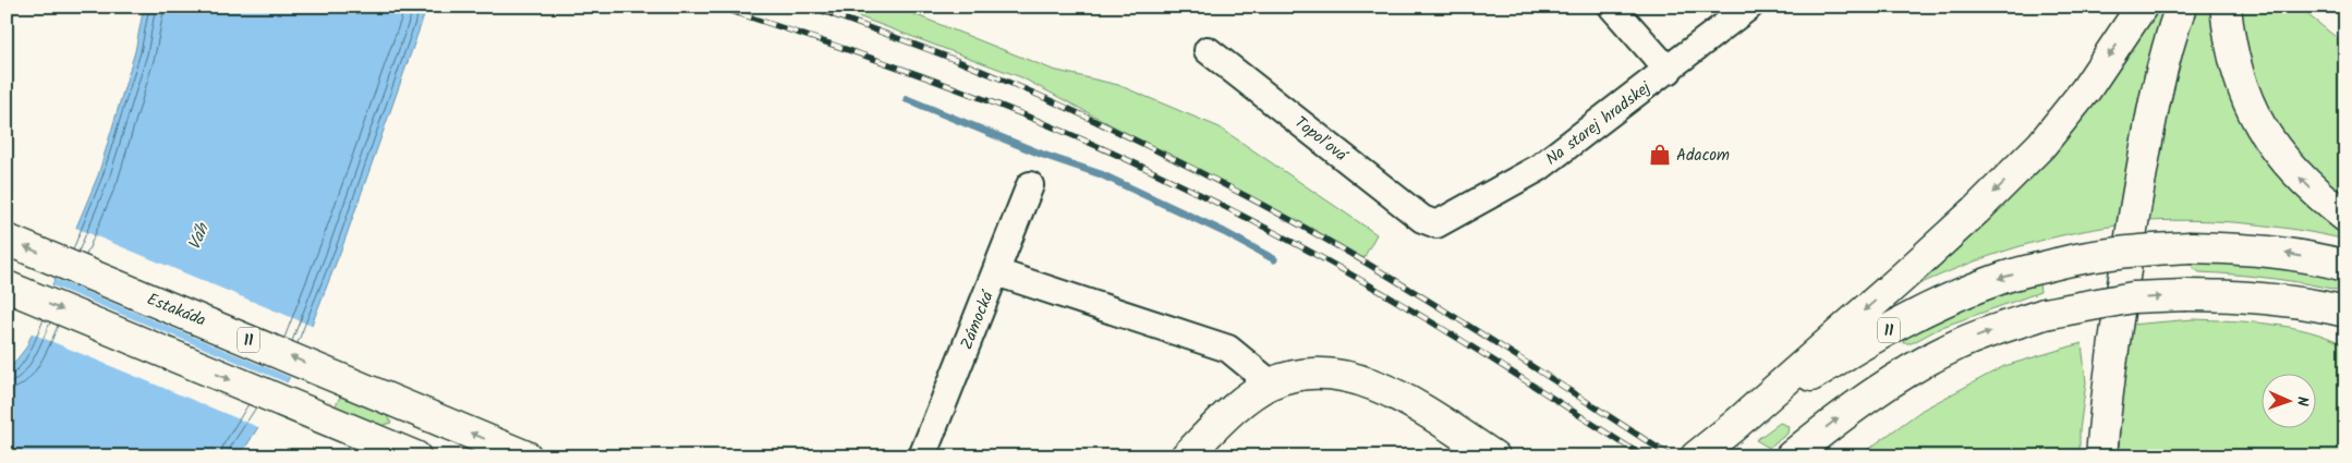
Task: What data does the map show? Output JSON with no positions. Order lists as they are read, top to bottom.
{
  "streets": {
    "main road": ["Estakáda", "11"],
    "street": ["Na starej hradskej", "Topoľová", "Zámocká"]
  },
  "crossings": [
    ["Na starej hradskej", "Topoľová"]
  ],
  "water": ["Váh"],
  "places": {
    "shop": ["Adacom"]
  },
  "north": "right"
}
